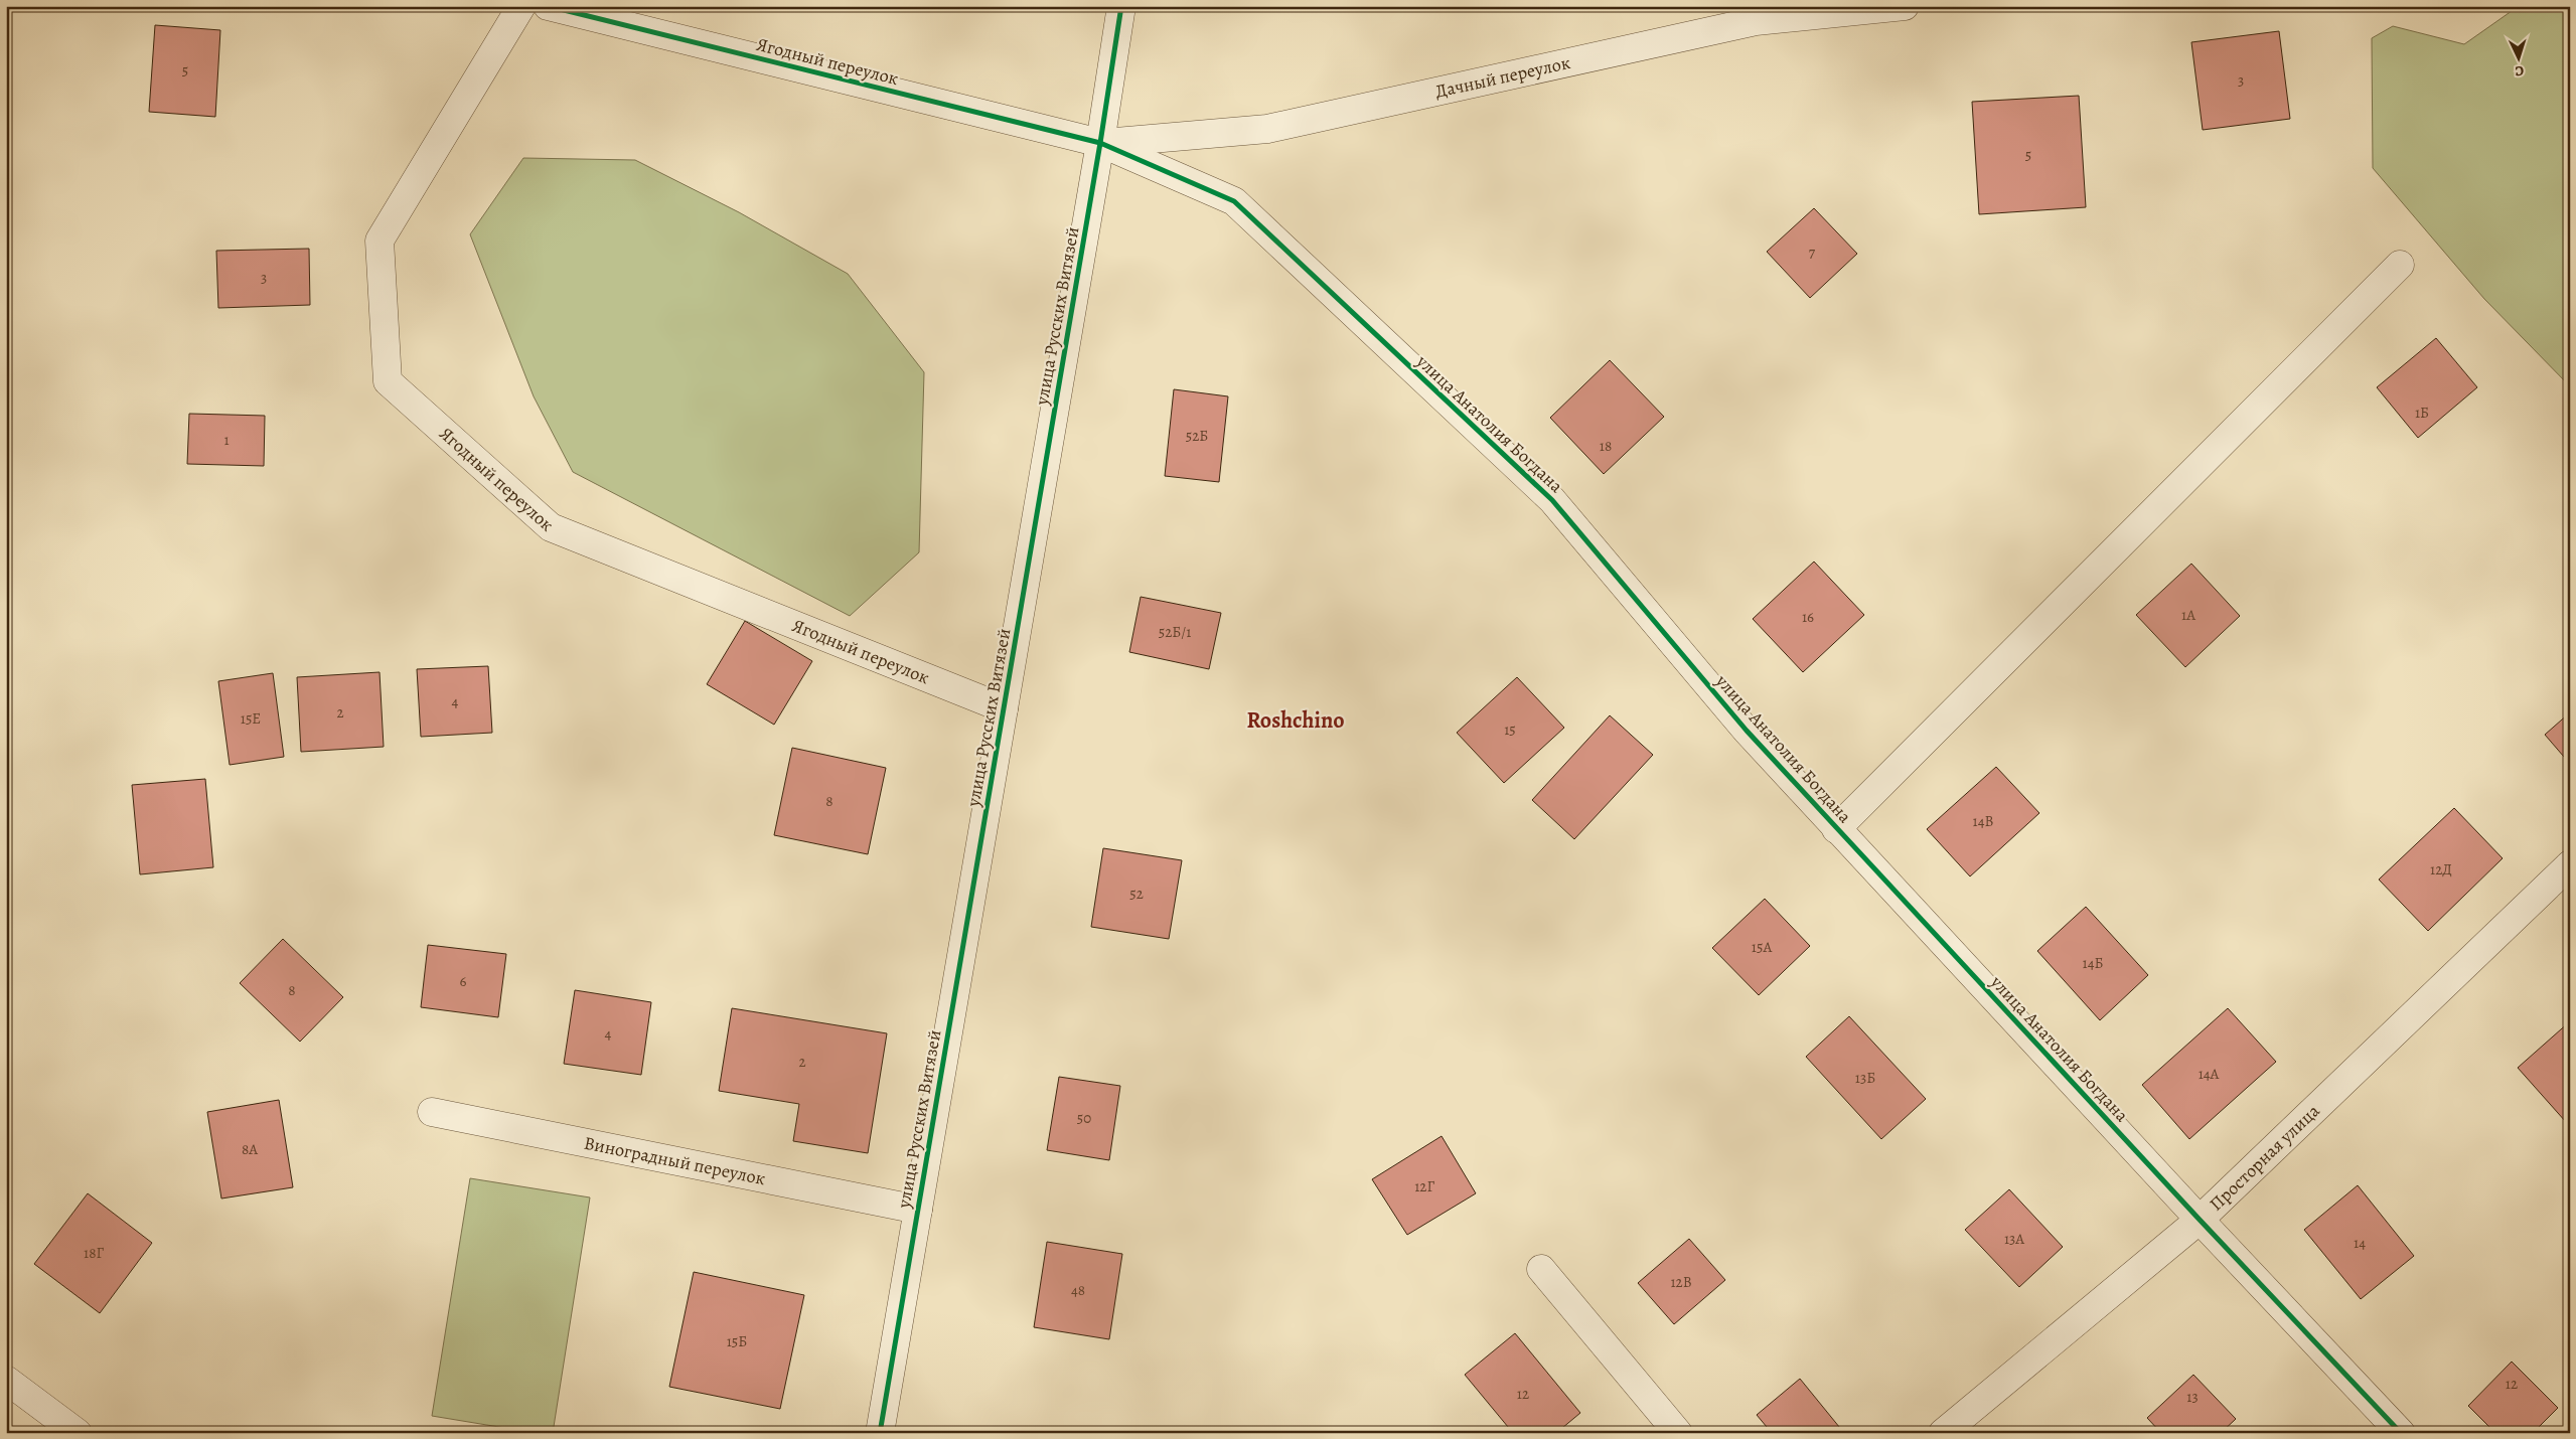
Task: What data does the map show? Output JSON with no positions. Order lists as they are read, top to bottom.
{
  "streets": {
    "street": [
      "Ягодный переулок",
      "Дачный переулок",
      "улица Русских Витязей",
      "улица Анатолия Богдана",
      "Просторная улица",
      "Виноградный переулок"
    ]
  },
  "crossings": [
    ["Ягодный переулок", "Дачный переулок"],
    ["Ягодный переулок", "улица Русских Витязей"],
    ["Ягодный переулок", "улица Анатолия Богдана"],
    ["Дачный переулок", "улица Русских Витязей"],
    ["Дачный переулок", "улица Анатолия Богдана"],
    ["улица Русских Витязей", "улица Анатолия Богдана"],
    ["улица Русских Витязей", "Виноградный переулок"],
    ["улица Анатолия Богдана", "Просторная улица"]
  ],
  "districts": ["Roshchino"],
  "house_numbers": [
    "5",
    "3",
    "5",
    "7",
    "3",
    "1Б",
    "52Б",
    "1",
    "18",
    "1А",
    "16",
    "52Б/1",
    "4",
    "2",
    "15Е",
    "15",
    "8",
    "14В",
    "12Д",
    "52",
    "15А",
    "14Б",
    "6",
    "8",
    "4",
    "2",
    "14А",
    "13Б",
    "50",
    "8А",
    "12Г",
    "13А",
    "14",
    "18Г",
    "12В",
    "48",
    "15Б",
    "12",
    "12",
    "13"
  ],
  "north": "bottom"
}
